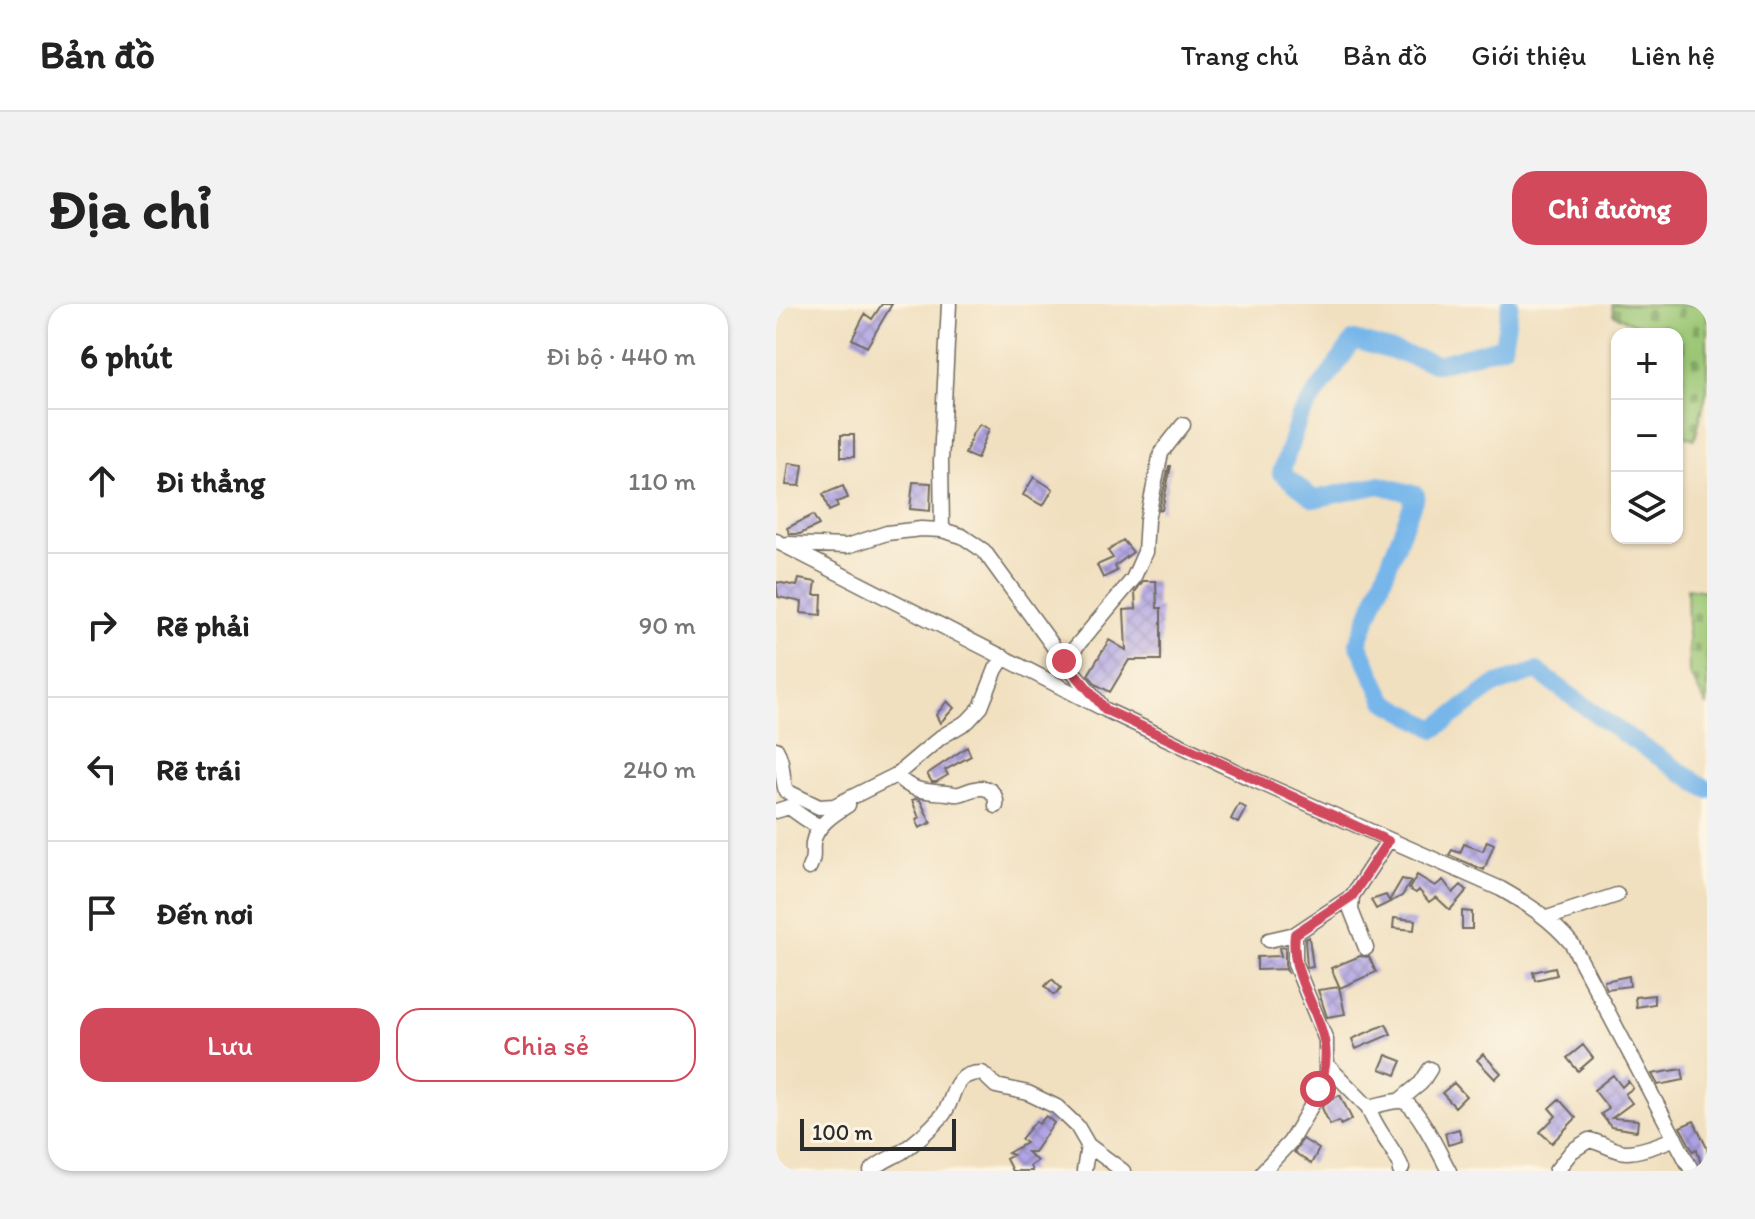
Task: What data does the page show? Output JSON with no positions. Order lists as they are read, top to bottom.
{
  "scale_bar": "100 m",
  "page": {
    "header": "Bản đồ",
    "nav": [
      "Trang chủ",
      "Bản đồ",
      "Giới thiệu",
      "Liên hệ"
    ],
    "buttons": [
      "Chỉ đường",
      ["Lưu", "Chia sẻ"]
    ],
    "title": "Địa chỉ",
    "heading": ["6 phút", "Đi bộ · 440 m"],
    "map_buttons": ["+", "−"],
    "list": [
      ["Đi thẳng", "110 m"],
      ["Rẽ phải", "90 m"],
      ["Rẽ trái", "240 m"],
      "Đến nơi"
    ],
    "scale": "100 m"
  }
}
